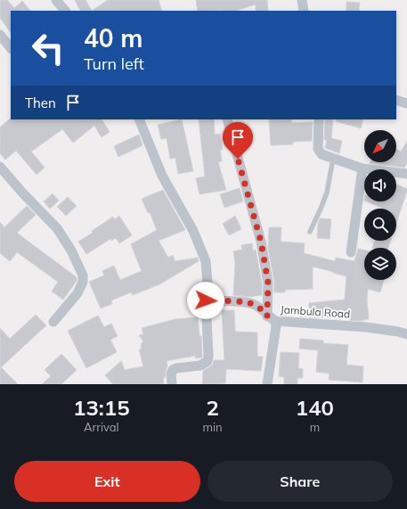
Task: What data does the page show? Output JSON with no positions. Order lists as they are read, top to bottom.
{
  "streets": {
    "street": ["Jambula Road"]
  },
  "north": "bottom left",
  "page": {
    "turn": ["40 m", "Turn left"],
    "then": "Then",
    "eta": [
      "13:15",
      "Arrival",
      "2",
      "min",
      "140",
      "m"
    ],
    "buttons": ["Exit", "Share"]
  }
}
